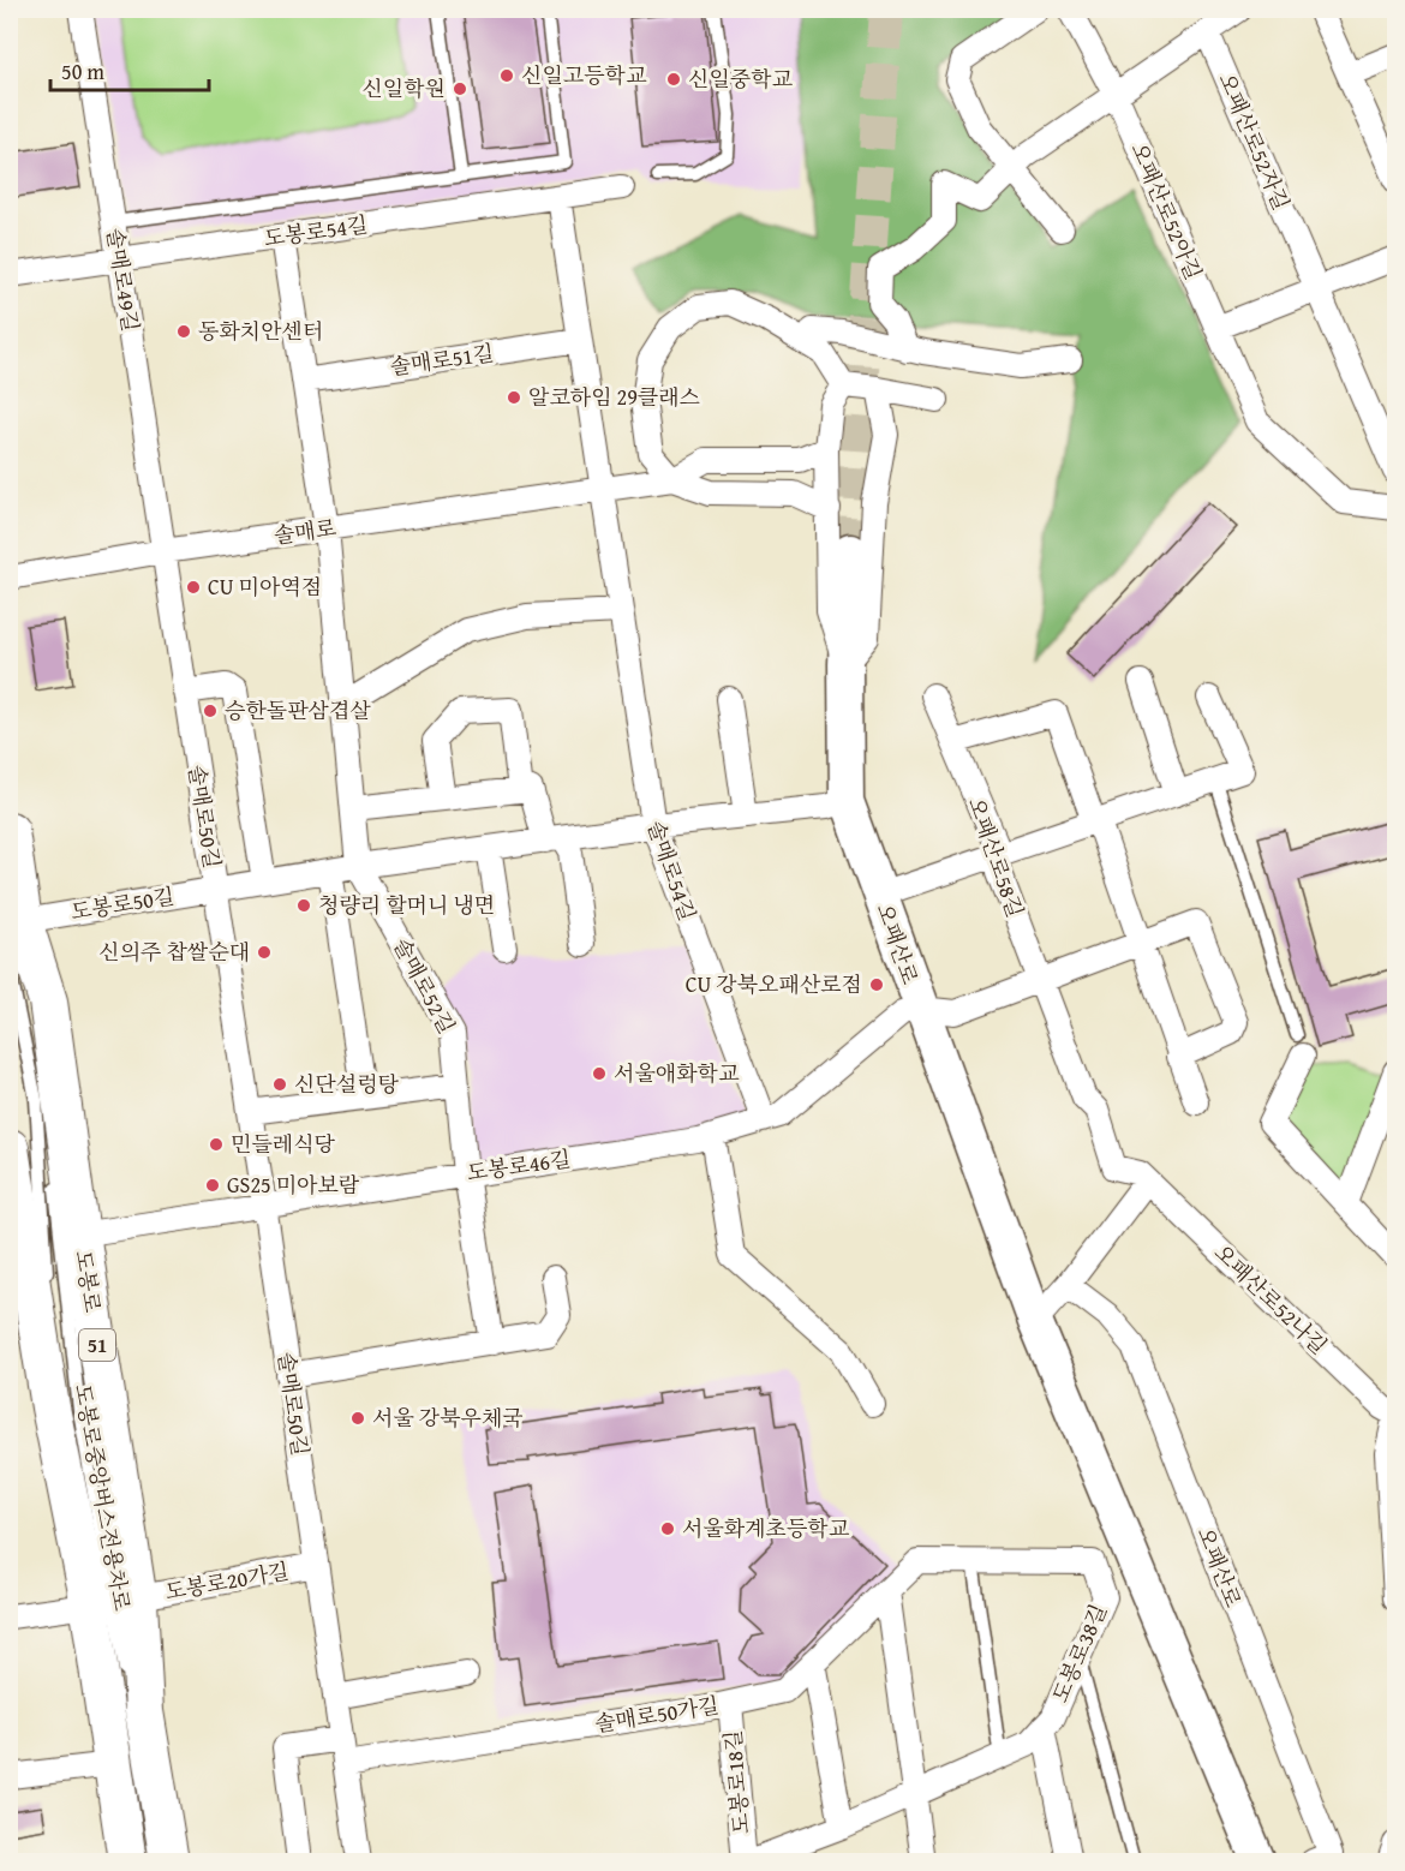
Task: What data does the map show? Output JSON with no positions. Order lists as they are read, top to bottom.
{
  "streets": {
    "main road": ["도봉로", "51"],
    "street": [
      "오패산로52자길",
      "오패산로52아길",
      "도봉로54길",
      "솔매로49길",
      "솔매로51길",
      "솔매로",
      "솔매로50길",
      "오패산로58길",
      "솔매로54길",
      "도봉로50길",
      "오패산로",
      "솔매로52길",
      "도봉로46길",
      "오패산로52나길",
      "도봉로20가길",
      "도봉로38길",
      "솔매로50가길",
      "도봉로18길"
    ],
    "lane": ["도봉로중앙버스전용차로"]
  },
  "crossings": [
    ["도봉로54길", "솔매로49길"],
    ["솔매로49길", "솔매로"],
    ["솔매로49길", "솔매로50길"],
    ["솔매로", "솔매로50길"],
    ["솔매로", "솔매로54길"],
    ["솔매로", "솔매로52길"],
    ["솔매로50길", "도봉로50길"],
    ["솔매로50길", "도봉로46길"],
    ["솔매로50길", "도봉로20가길"],
    ["솔매로50길", "솔매로50가길"],
    ["오패산로58길", "오패산로52나길"],
    ["솔매로54길", "도봉로50길"],
    ["솔매로54길", "도봉로46길"],
    ["도봉로50길", "오패산로"],
    ["도봉로50길", "솔매로52길"],
    ["도봉로50길", "도봉로"],
    ["오패산로", "도봉로46길"],
    ["솔매로52길", "도봉로46길"],
    ["도봉로46길", "도봉로"],
    ["도봉로", "도봉로20가길"],
    ["도봉로38길", "솔매로50가길"],
    ["도봉로38길", "도봉로18길"],
    ["솔매로50가길", "도봉로18길"]
  ],
  "places": [
    "신일고등학교",
    "신일중학교",
    "신일학원",
    "동화치안센터",
    "알코하임 29클래스",
    "CU 미아역점",
    "승한돌판삼겹살",
    "청량리 할머니 냉면",
    "신의주 찹쌀순대",
    "CU 강북오패산로점",
    "서울애화학교",
    "신단설렁탕",
    "민들레식당",
    "GS25 미아보람",
    "서울 강북우체국",
    "서울화계초등학교"
  ],
  "scale_bar": "50 m"
}
